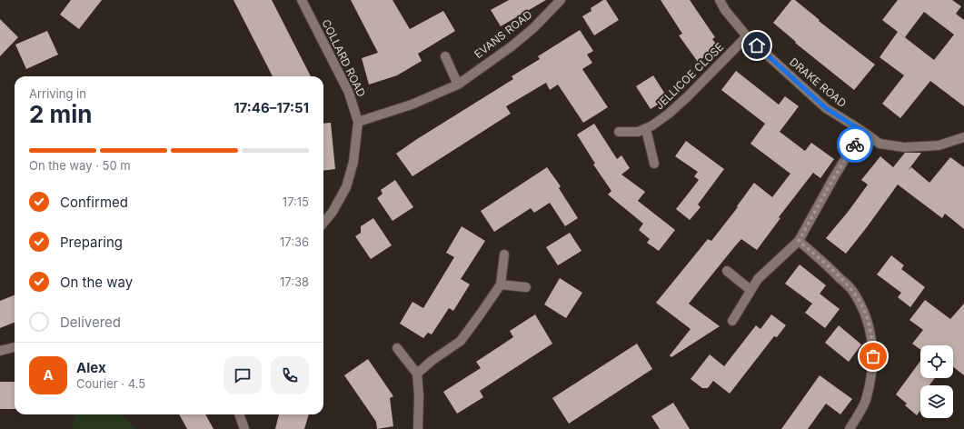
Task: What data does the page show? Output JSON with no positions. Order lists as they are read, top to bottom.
{
  "streets": {
    "street": [
      "EVANS ROAD",
      "COLLARD ROAD",
      "JELLICOE CLOSE",
      "DRAKE ROAD"
    ]
  },
  "crossings": [
    ["EVANS ROAD", "COLLARD ROAD"],
    ["JELLICOE CLOSE", "DRAKE ROAD"]
  ],
  "page": {
    "heading": ["2 min", "Arriving in", "17:46–17:51"],
    "panel": ["Alex", "Courier · 4.5"],
    "bar": "On the way · 50 m",
    "list": [
      ["Confirmed", "17:15"],
      ["Preparing", "17:36"],
      ["On the way", "17:38"],
      "Delivered"
    ],
    "round": "A"
  }
}
